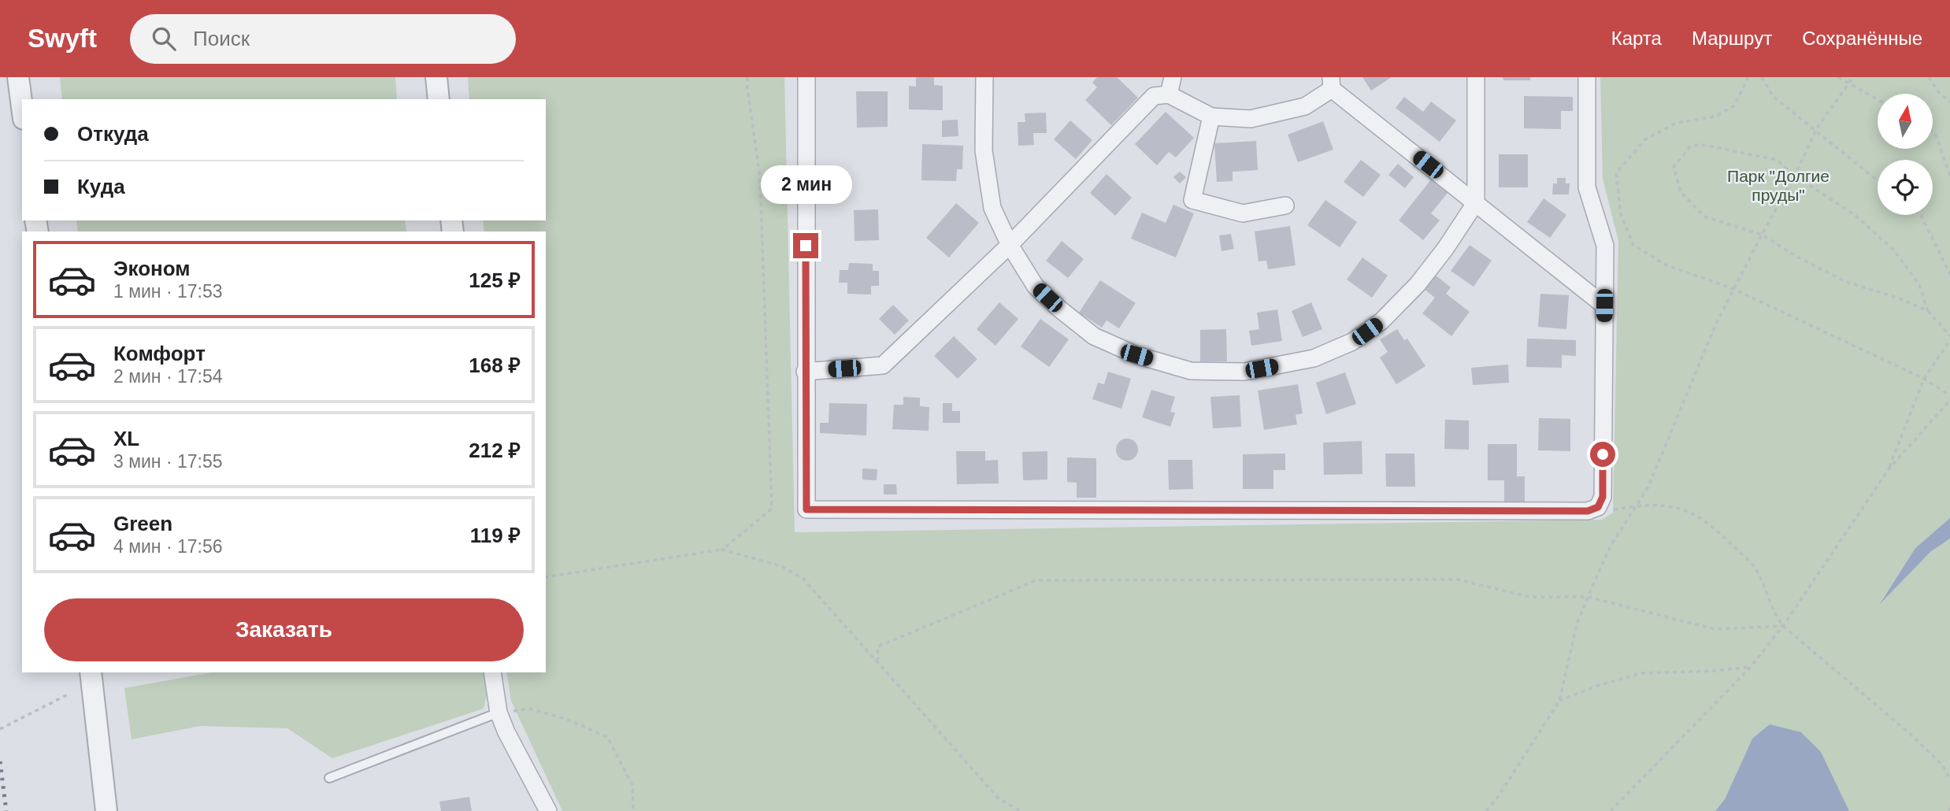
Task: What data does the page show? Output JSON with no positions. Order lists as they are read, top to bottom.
{
  "parks": ["Парк \"Долгие пруды\""],
  "north": "top",
  "page": {
    "header": "Swyft",
    "search": "Поиск",
    "nav": ["Карта", "Маршрут", "Сохранённые"],
    "banner": ["Откуда", "Куда"],
    "bubble": "2 мин",
    "list": [
      {
        "name": "Эконом",
        "note": "1 мин · 17:53",
        "value": "125 ₽"
      },
      {
        "name": "Комфорт",
        "note": "2 мин · 17:54",
        "value": "168 ₽"
      },
      {
        "name": "XL",
        "note": "3 мин · 17:55",
        "value": "212 ₽"
      },
      {
        "name": "Green",
        "note": "4 мин · 17:56",
        "value": "119 ₽"
      }
    ],
    "buttons": "Заказать"
  }
}
